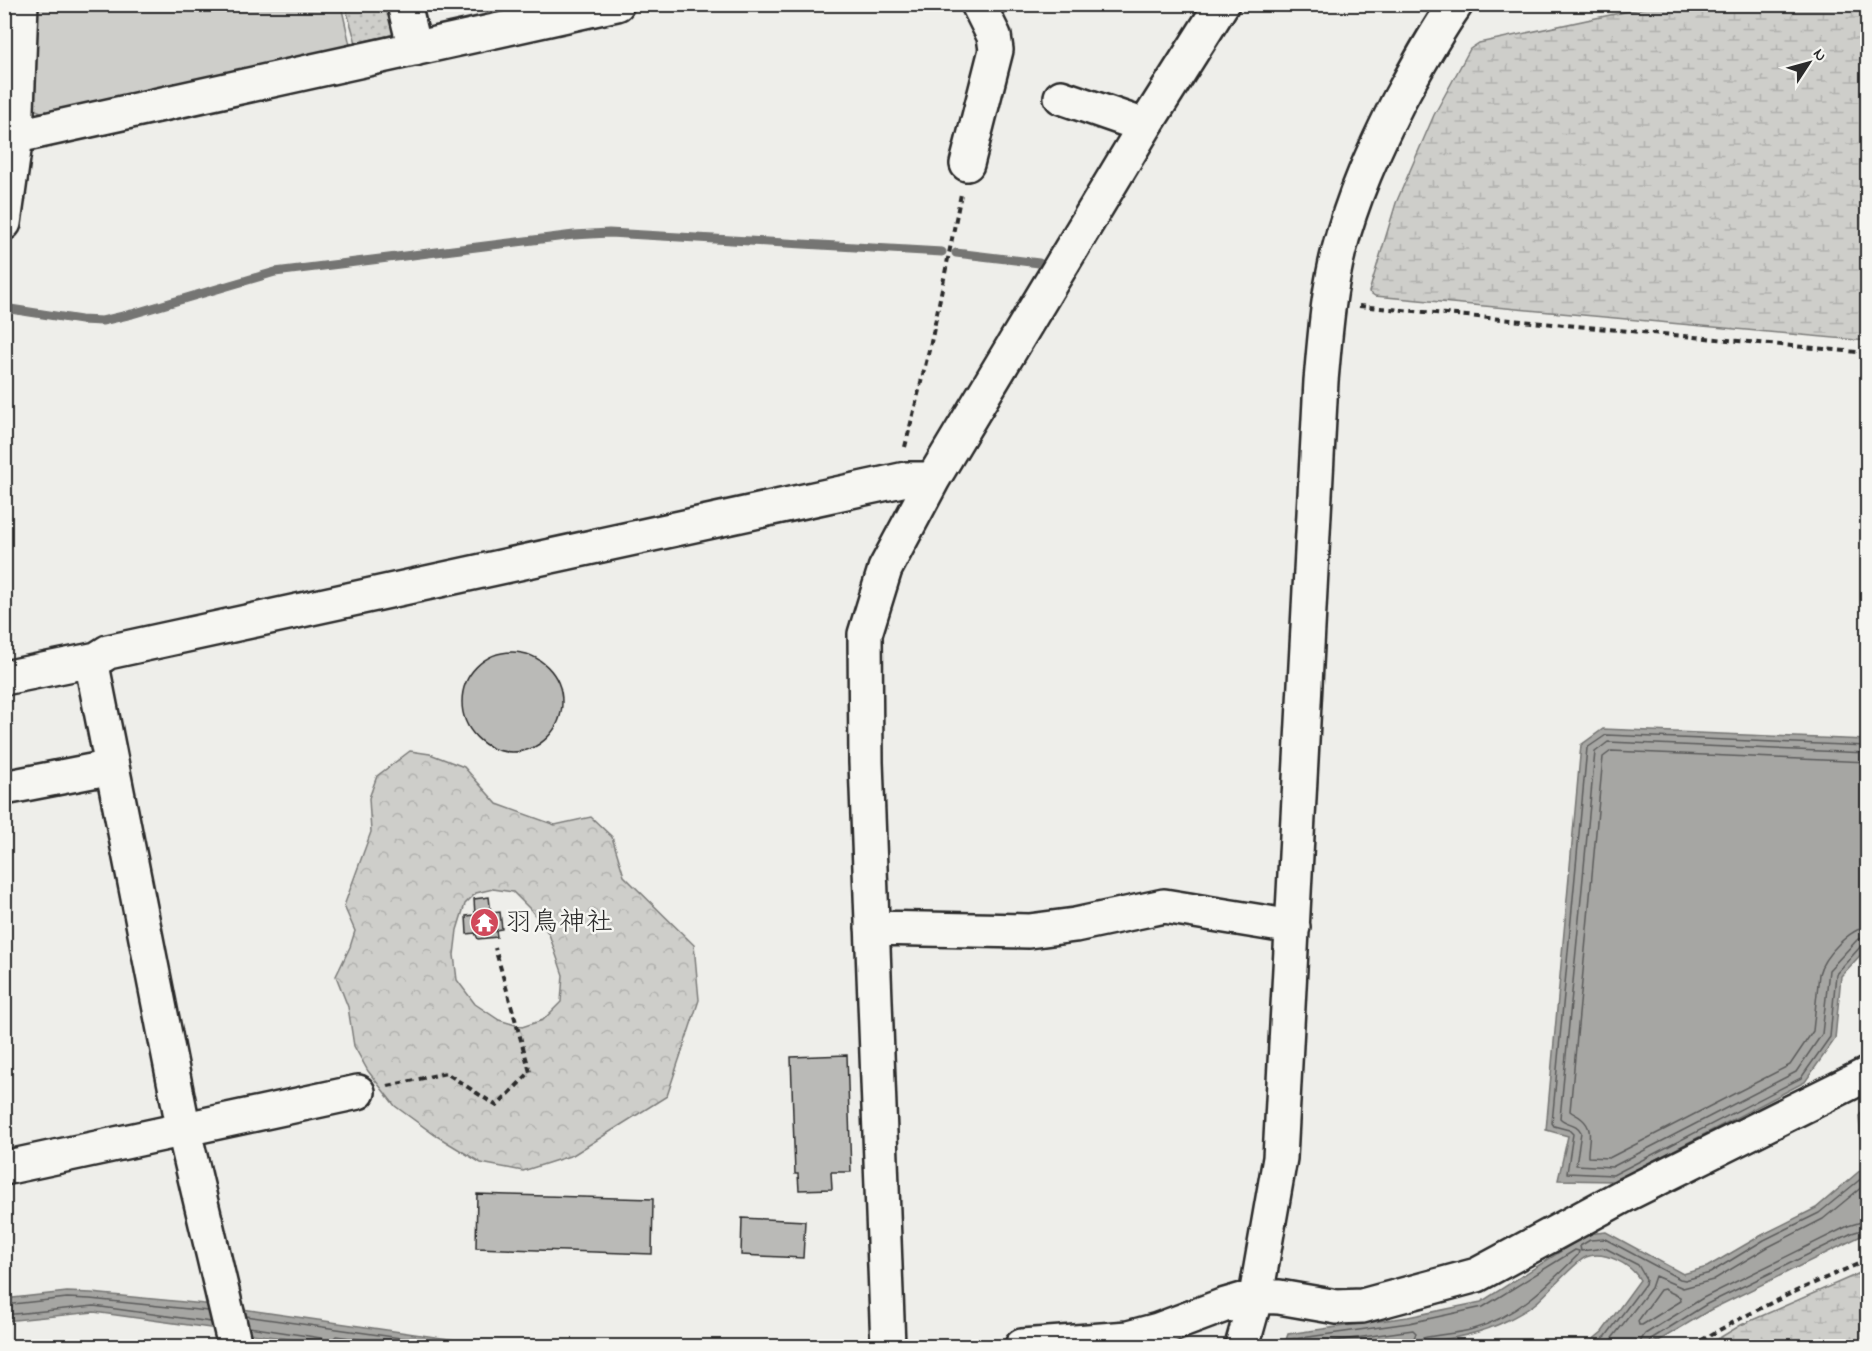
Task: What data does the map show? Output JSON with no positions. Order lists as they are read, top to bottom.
{
  "places": {
    "temple": ["羽鳥神社"]
  },
  "north": "top right"
}
